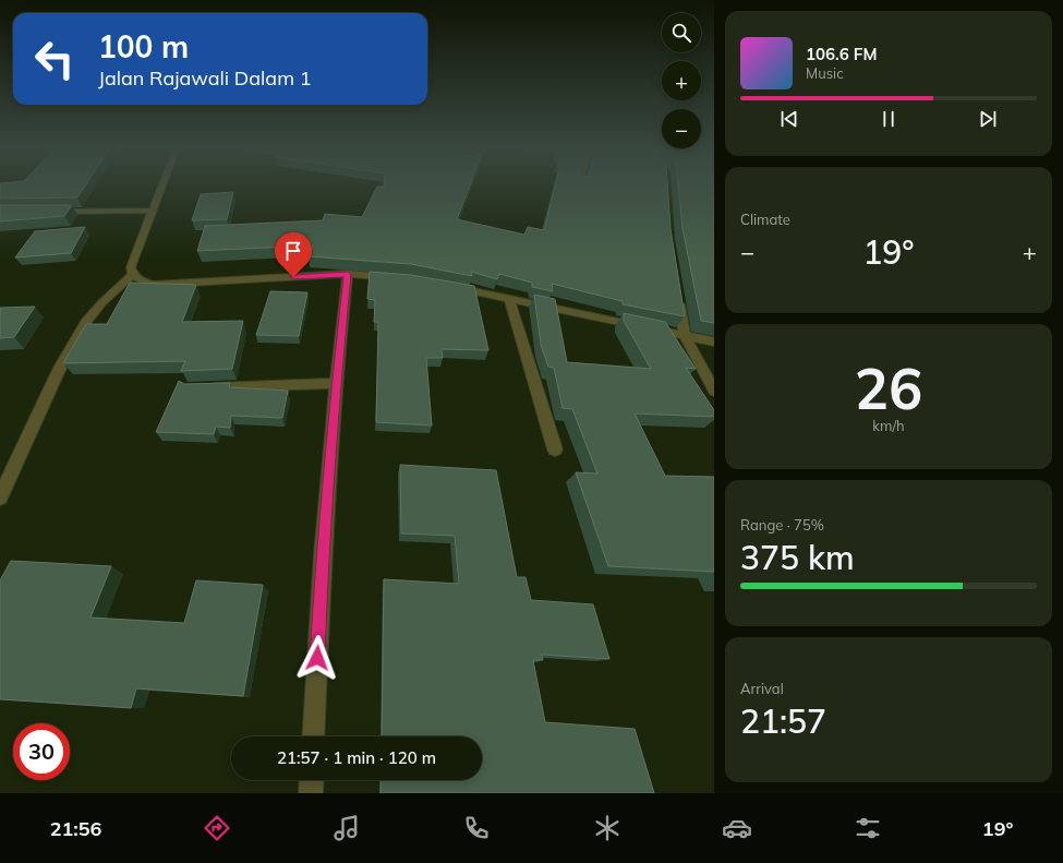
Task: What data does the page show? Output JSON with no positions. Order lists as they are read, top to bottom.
{
  "page": {
    "map_buttons": ["+", "−"],
    "turn": ["100 m", "Jalan Rajawali Dalam 1"],
    "song": ["106.6 FM", "Music"],
    "tile": [
      "Climate",
      ["26", "km/h"],
      ["Range · 75%", "375 km"],
      ["Arrival", "21:57"]
    ],
    "heat": ["−", "19°", "+"],
    "limit": "30",
    "trip": "21:57 · 1 min · 120 m",
    "tabs": ["21:56", "19°"]
  }
}
